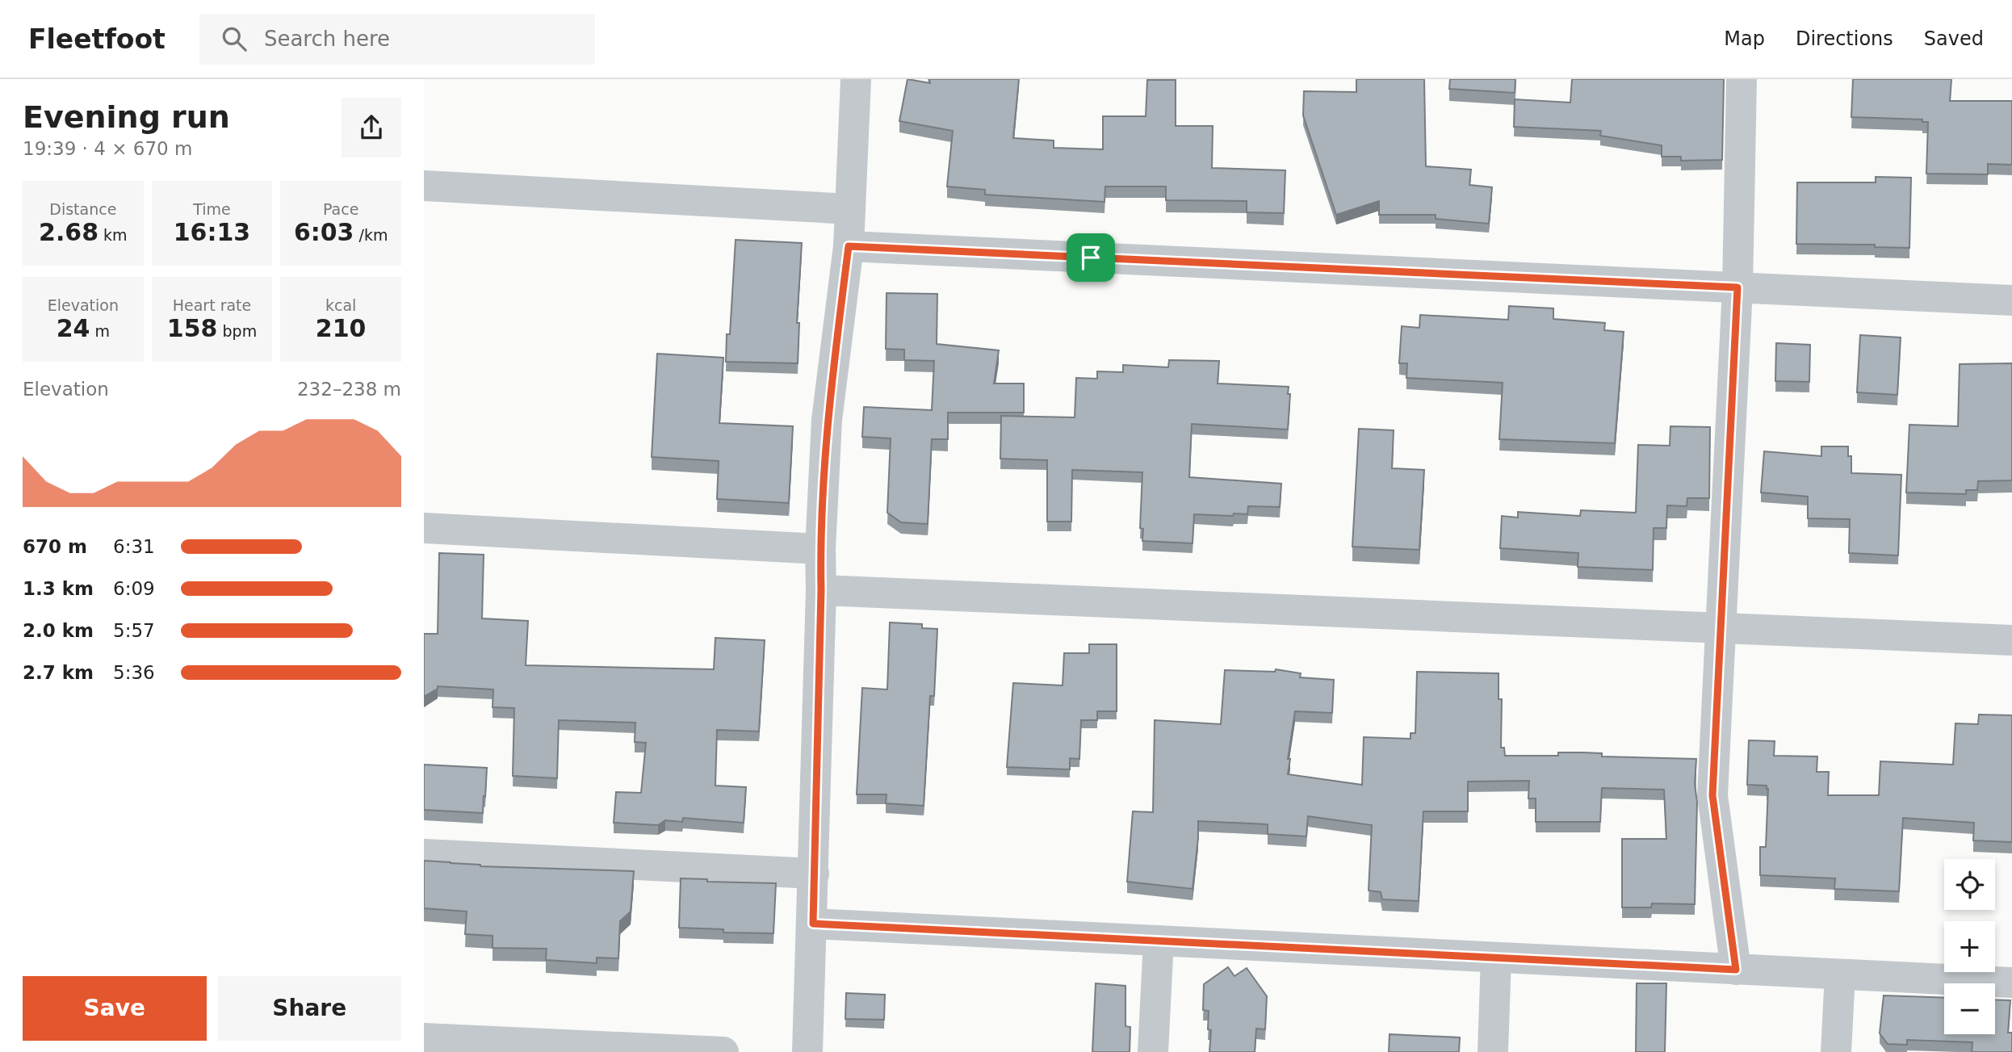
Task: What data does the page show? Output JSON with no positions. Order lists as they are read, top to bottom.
{
  "page": {
    "header": "Fleetfoot",
    "search": "Search here",
    "nav": ["Map", "Directions", "Saved"],
    "heading": ["Evening run", "19:39 · 4 × 670 m"],
    "stats": [
      ["Distance", "2.68 km"],
      ["Time", "16:13"],
      ["Pace", "6:03 /km"],
      ["Elevation", "24 m"],
      ["Heart rate", "158 bpm"],
      ["kcal", "210"]
    ],
    "chart": ["Elevation", "232–238 m"],
    "list": [
      {
        "name": "670 m",
        "note": "6:31"
      },
      {
        "name": "1.3 km",
        "note": "6:09"
      },
      {
        "name": "2.0 km",
        "note": "5:57"
      },
      {
        "name": "2.7 km",
        "note": "5:36"
      }
    ],
    "map_buttons": ["+", "−"],
    "buttons": ["Save", "Share"]
  }
}
